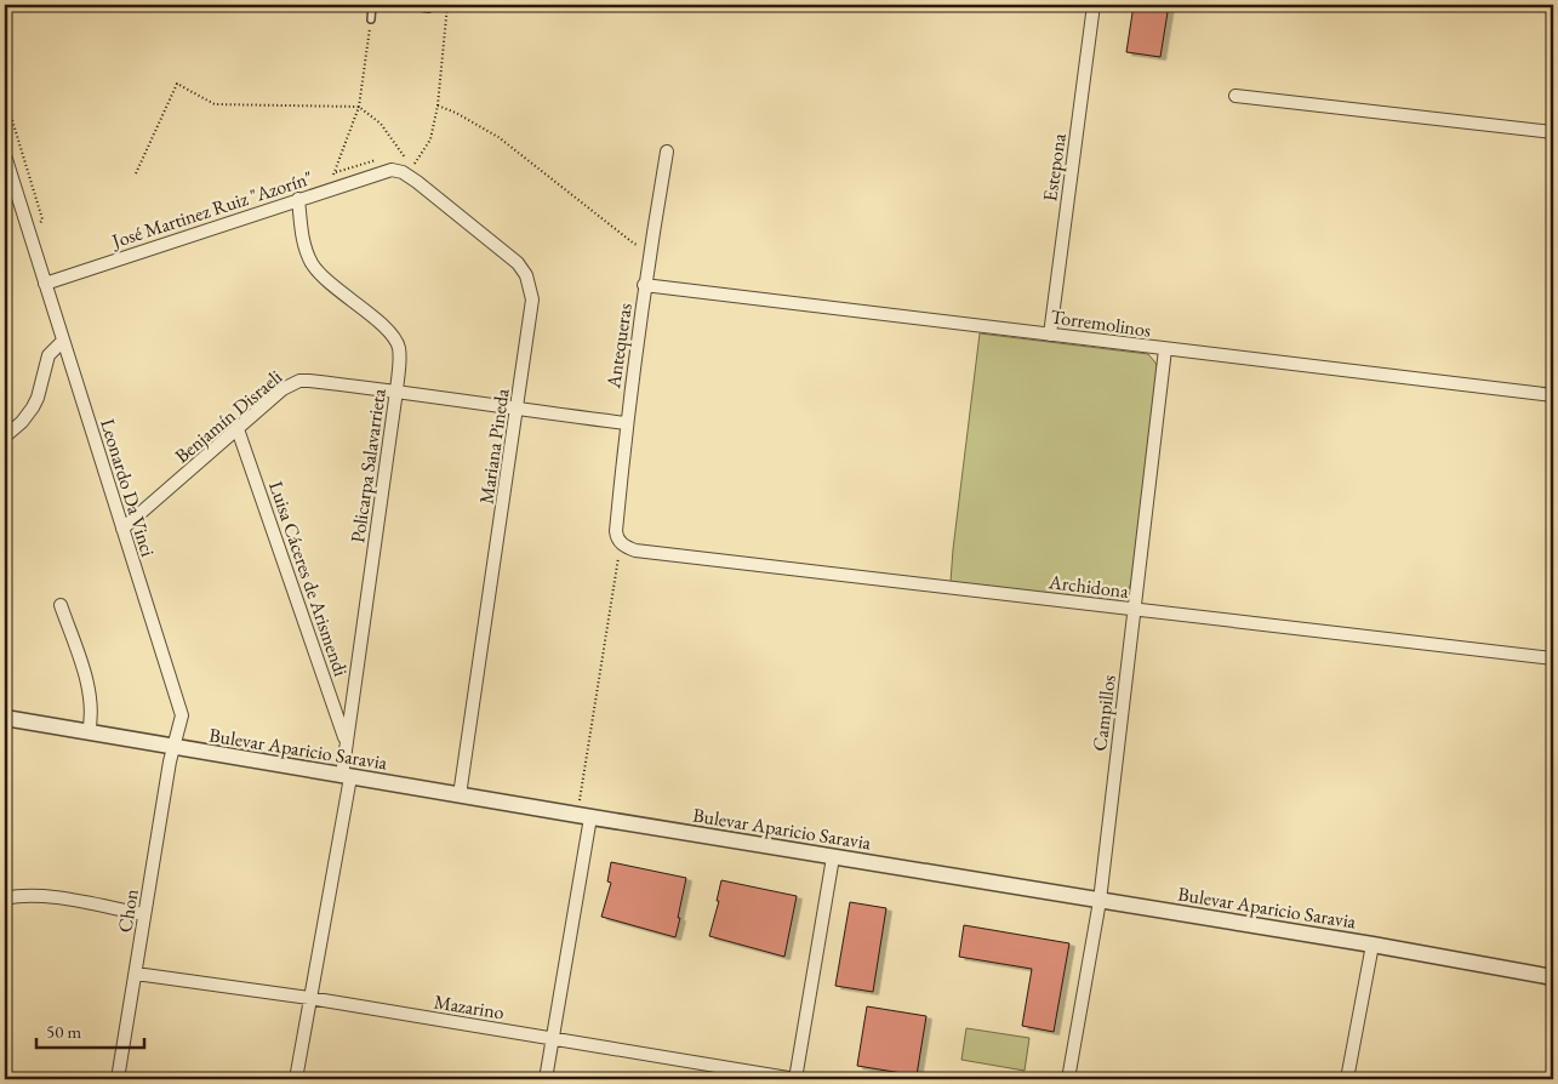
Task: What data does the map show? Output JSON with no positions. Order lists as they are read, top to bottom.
{
  "streets": {
    "street": [
      "Estepona",
      "José Martinez Ruiz \"Azorín\"",
      "Torremolinos",
      "Antequeras",
      "Benjamín Disraeli",
      "Mariana Pineda",
      "Policarpa Salavarrieta",
      "Leonardo Da Vinci",
      "Luisa Cáceres de Arismendi",
      "Archidona",
      "Campillos",
      "Bulevar Aparicio Saravia",
      "Chon",
      "Mazarino"
    ]
  },
  "crossings": [
    ["Estepona", "Torremolinos"],
    ["José Martinez Ruiz \"Azorín\"", "Mariana Pineda"],
    ["José Martinez Ruiz \"Azorín\"", "Policarpa Salavarrieta"],
    ["José Martinez Ruiz \"Azorín\"", "Leonardo Da Vinci"],
    ["Torremolinos", "Antequeras"],
    ["Torremolinos", "Campillos"],
    ["Antequeras", "Benjamín Disraeli"],
    ["Antequeras", "Archidona"],
    ["Benjamín Disraeli", "Mariana Pineda"],
    ["Benjamín Disraeli", "Policarpa Salavarrieta"],
    ["Benjamín Disraeli", "Leonardo Da Vinci"],
    ["Benjamín Disraeli", "Luisa Cáceres de Arismendi"],
    ["Mariana Pineda", "Bulevar Aparicio Saravia"],
    ["Policarpa Salavarrieta", "Luisa Cáceres de Arismendi"],
    ["Policarpa Salavarrieta", "Bulevar Aparicio Saravia"],
    ["Policarpa Salavarrieta", "Mazarino"],
    ["Leonardo Da Vinci", "Bulevar Aparicio Saravia"],
    ["Leonardo Da Vinci", "Chon"],
    ["Archidona", "Campillos"],
    ["Campillos", "Bulevar Aparicio Saravia"],
    ["Bulevar Aparicio Saravia", "Chon"],
    ["Chon", "Mazarino"]
  ],
  "scale_bar": "50 m"
}
